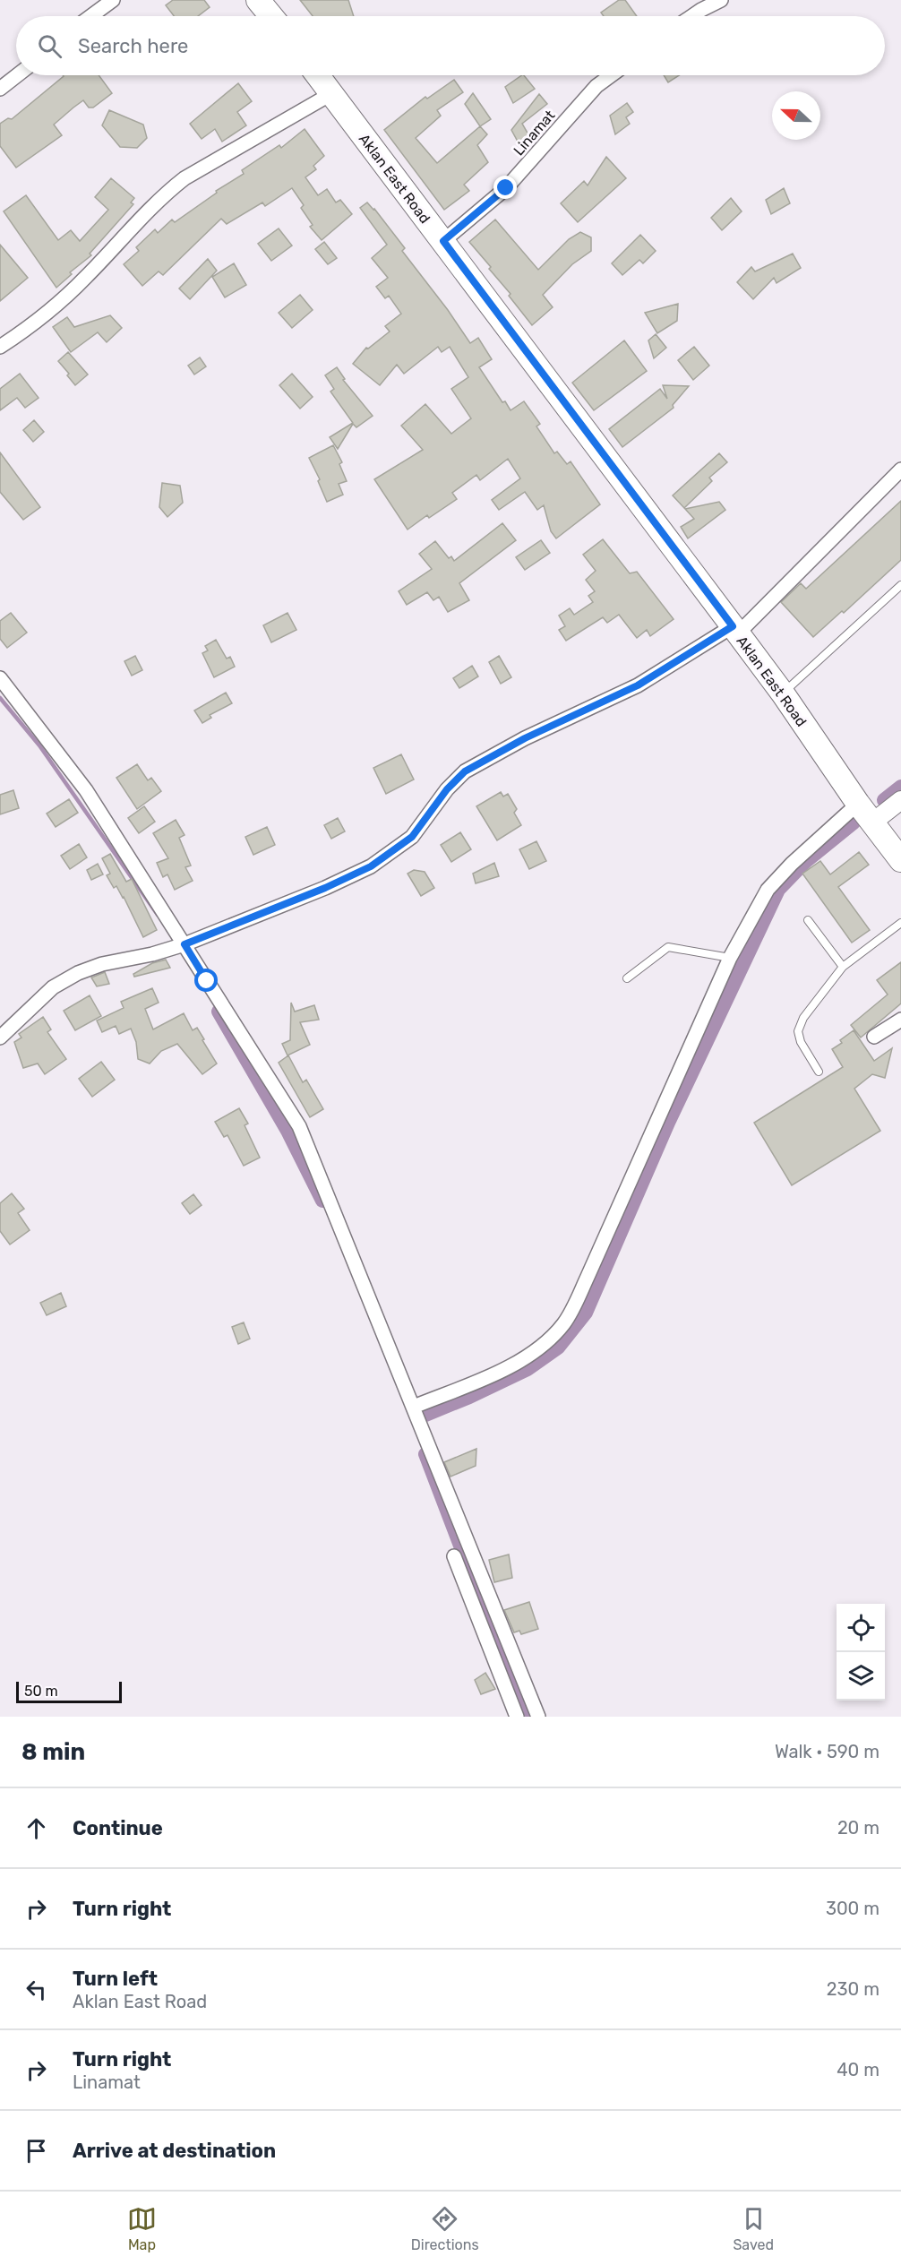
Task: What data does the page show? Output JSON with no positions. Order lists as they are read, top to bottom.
{
  "streets": {
    "main road": ["Aklan East Road"],
    "street": ["Linamat"]
  },
  "crossings": [
    ["Linamat", "Aklan East Road"]
  ],
  "scale_bar": "50 m",
  "north": "left",
  "page": {
    "search": "Search here",
    "scale": "50 m",
    "heading": ["8 min", "Walk · 590 m"],
    "list": [
      ["Continue", "20 m"],
      ["Turn right", "300 m"],
      ["Turn left", "Aklan East Road", "230 m"],
      ["Turn right", "Linamat", "40 m"],
      "Arrive at destination"
    ],
    "nav": ["Map", "Directions", "Saved"]
  }
}
